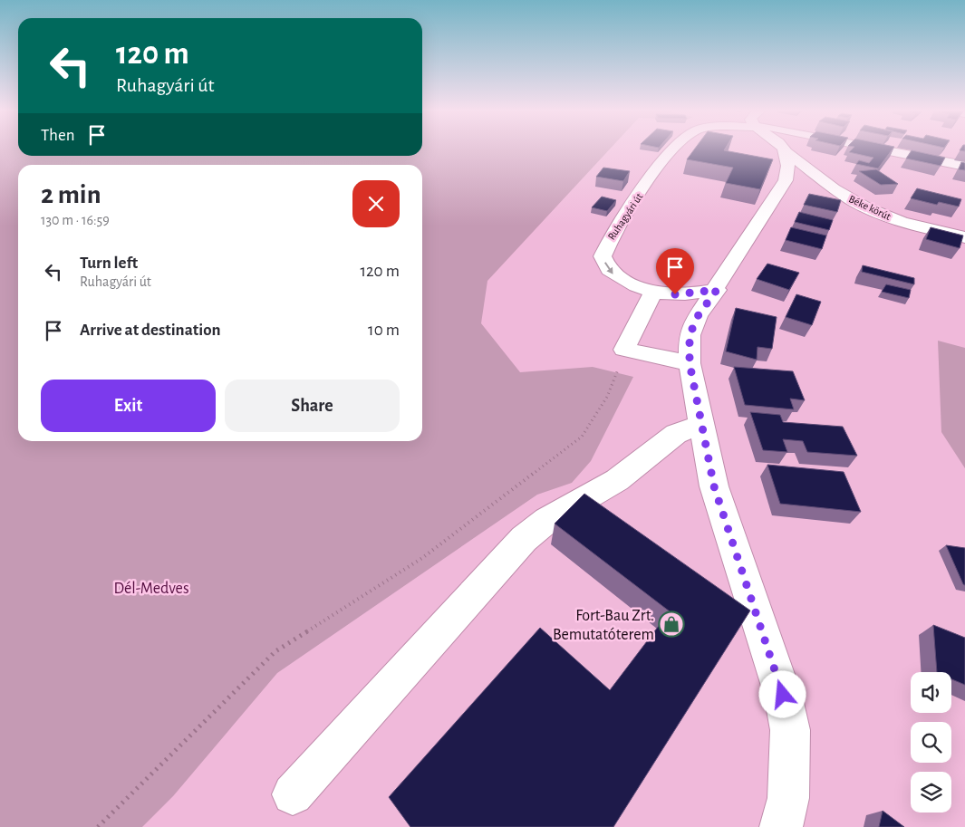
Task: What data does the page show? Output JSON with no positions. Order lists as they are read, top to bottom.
{
  "streets": {
    "street": ["Béke körút", "Ruhagyári út"]
  },
  "parks": ["Dél-Medves"],
  "places": {
    "shop": ["Fort-Bau Zrt. Bemutatóterem"]
  },
  "page": {
    "turn": ["120 m", "Ruhagyári út"],
    "then": "Then",
    "heading": ["2 min", "130 m · 16:59"],
    "list": [
      {
        "name": "Turn left",
        "note": "Ruhagyári út",
        "value": "120 m"
      },
      {
        "name": "Arrive at destination",
        "value": "10 m"
      }
    ],
    "buttons": ["Exit", "Share"]
  }
}
